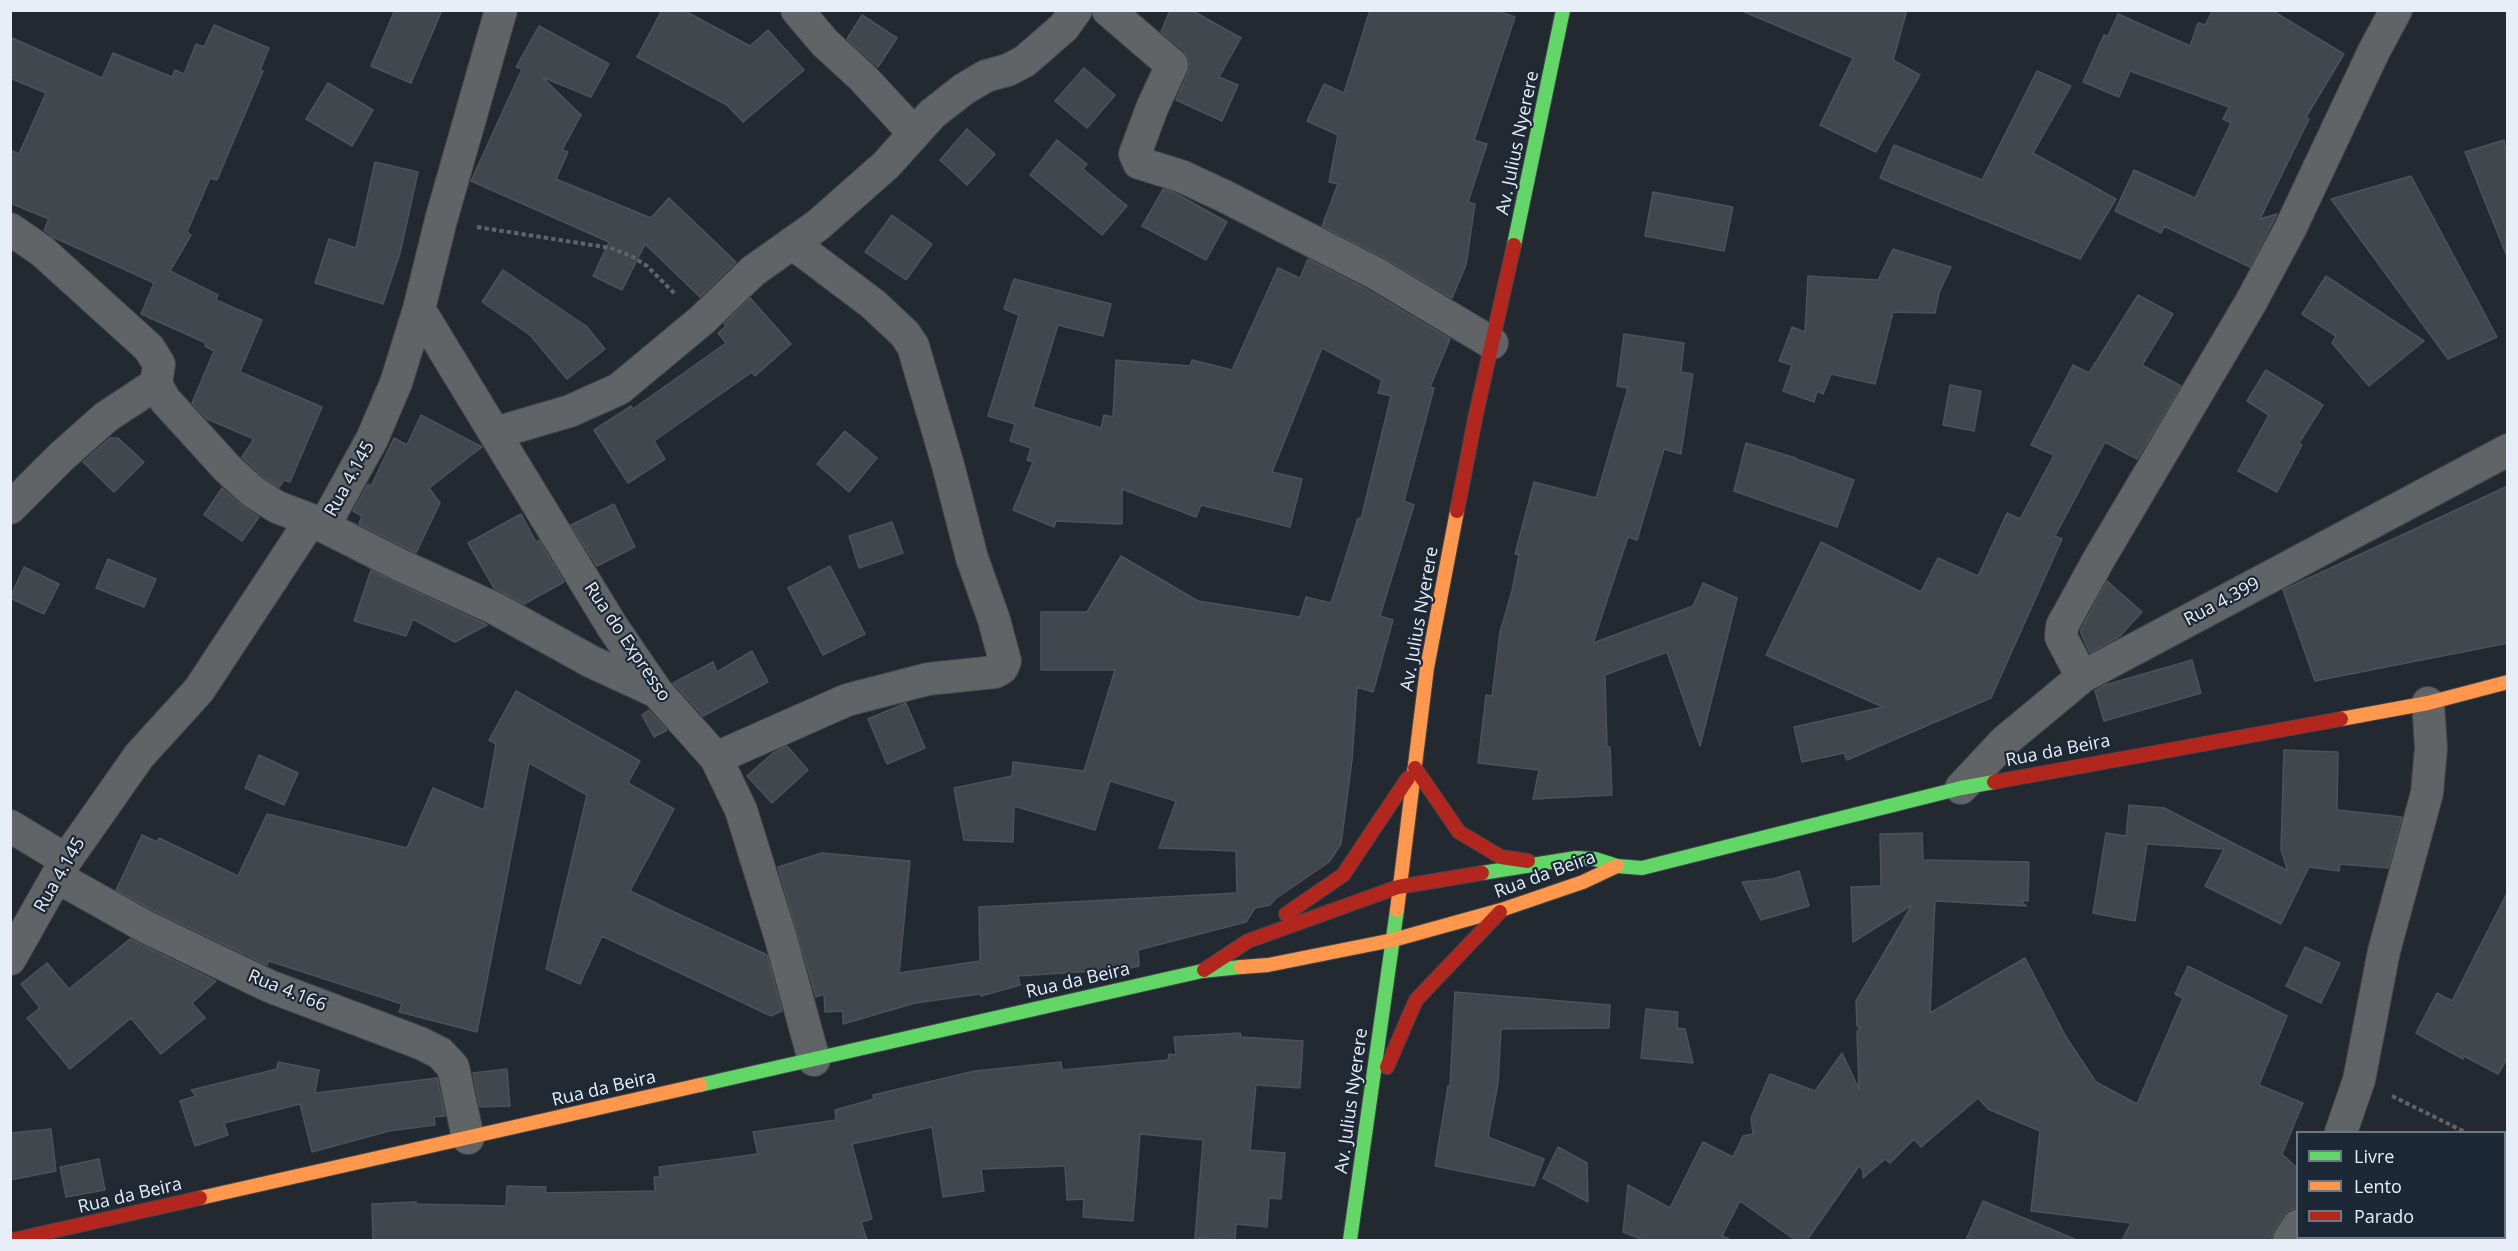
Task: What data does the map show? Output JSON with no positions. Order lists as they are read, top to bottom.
{
  "streets": {
    "main road": ["Av. Julius Nyerere", "Rua da Beira"],
    "street": [
      "Rua 4.145",
      "Rua 4.399",
      "Rua do Expresso",
      "Rua 4.166"
    ]
  },
  "crossings": [
    ["Av. Julius Nyerere", "Rua da Beira"],
    ["Rua 4.145", "Rua do Expresso"],
    ["Rua 4.145", "Rua 4.166"],
    ["Rua 4.399", "Rua da Beira"],
    ["Rua do Expresso", "Rua da Beira"],
    ["Rua da Beira", "Rua 4.166"]
  ],
  "legend": ["Livre", "Lento", "Parado"]
}
